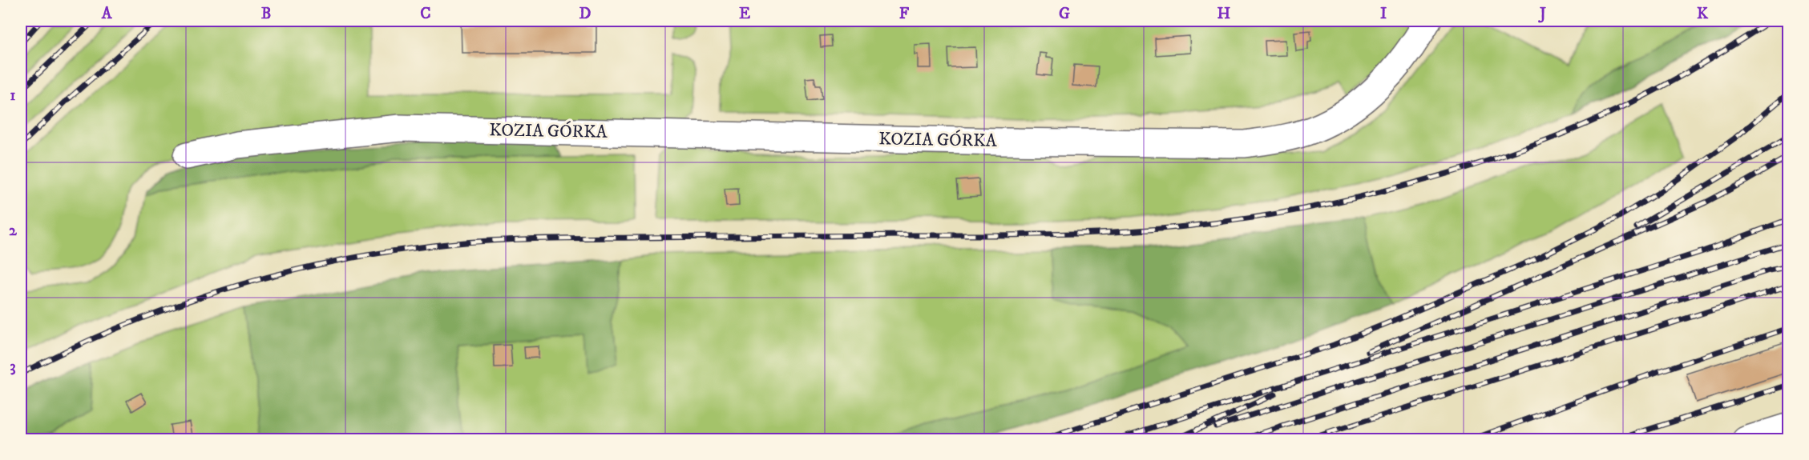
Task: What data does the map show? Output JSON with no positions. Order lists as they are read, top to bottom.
{
  "streets": {
    "street": ["KOZIA GÓRKA"]
  },
  "grid": {
    "columns": [
      "A",
      "B",
      "C",
      "D",
      "E",
      "F",
      "G",
      "H",
      "I",
      "J",
      "K"
    ],
    "rows": ["1", "2", "3"]
  }
}
